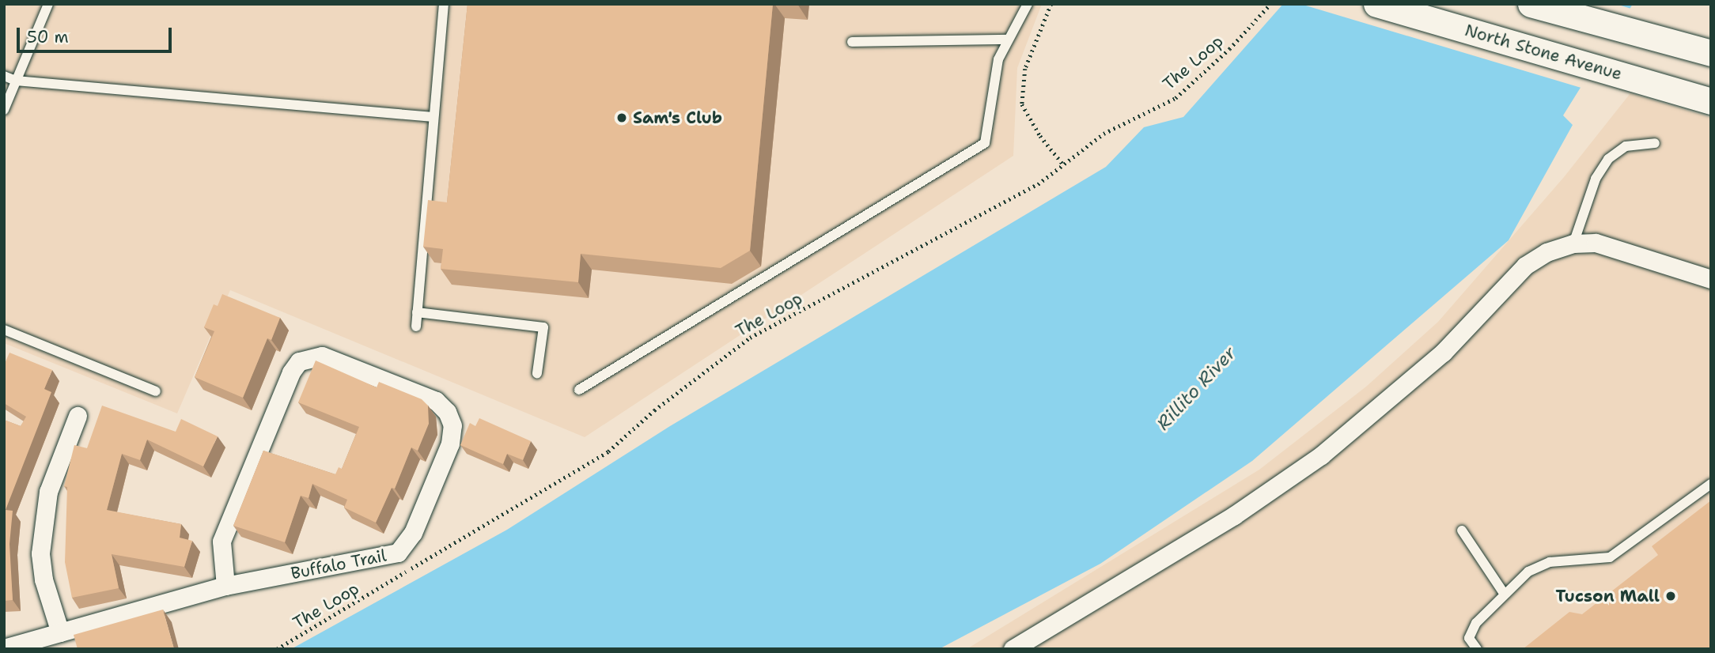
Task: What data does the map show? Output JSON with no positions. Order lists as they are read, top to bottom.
{
  "streets": {
    "main road": ["North Stone Avenue"],
    "street": ["Buffalo Trail"],
    "path": ["The Loop"]
  },
  "water": ["Rillito River"],
  "places": ["Sam's Club", "Tucson Mall"],
  "scale_bar": "50 m"
}
